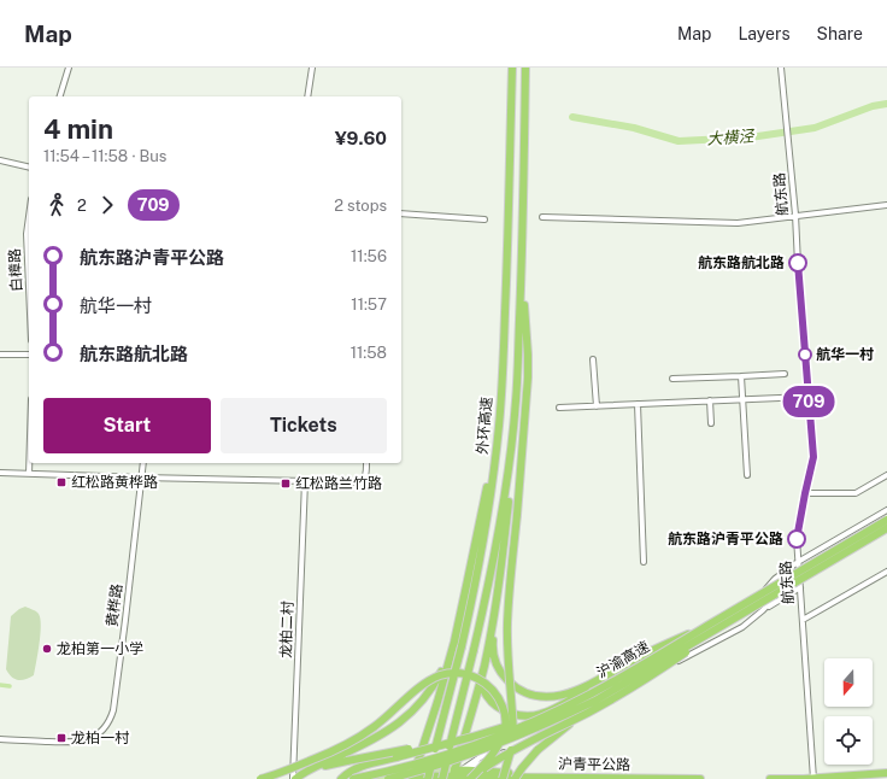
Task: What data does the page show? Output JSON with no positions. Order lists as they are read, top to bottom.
{
  "streets": {
    "highway": ["外环高速", "沪渝高速", "沪青平公路"],
    "street": [
      "航东路",
      "白樟路",
      "黄桦路",
      "龙柏二村"
    ]
  },
  "water": ["大横泾"],
  "places": {
    "other": [
      "航东路航北路",
      "航华一村",
      "航东路沪青平公路",
      "龙柏第一小学"
    ],
    "transit": ["红松路黄桦路", "红松路兰竹路", "龙柏一村"]
  },
  "lines": ["bus line 709"],
  "north": "bottom",
  "page": {
    "header": "Map",
    "nav": ["Map", "Layers", "Share"],
    "on_map": "709",
    "heading": ["4 min", "11:54 – 11:58 · Bus", "¥9.60"],
    "legs": ["2", "709", "2 stops"],
    "list": [
      {
        "name": "航东路沪青平公路",
        "value": "11:56"
      },
      {
        "name": "航华一村",
        "value": "11:57"
      },
      {
        "name": "航东路航北路",
        "value": "11:58"
      }
    ],
    "buttons": ["Start", "Tickets"]
  }
}
